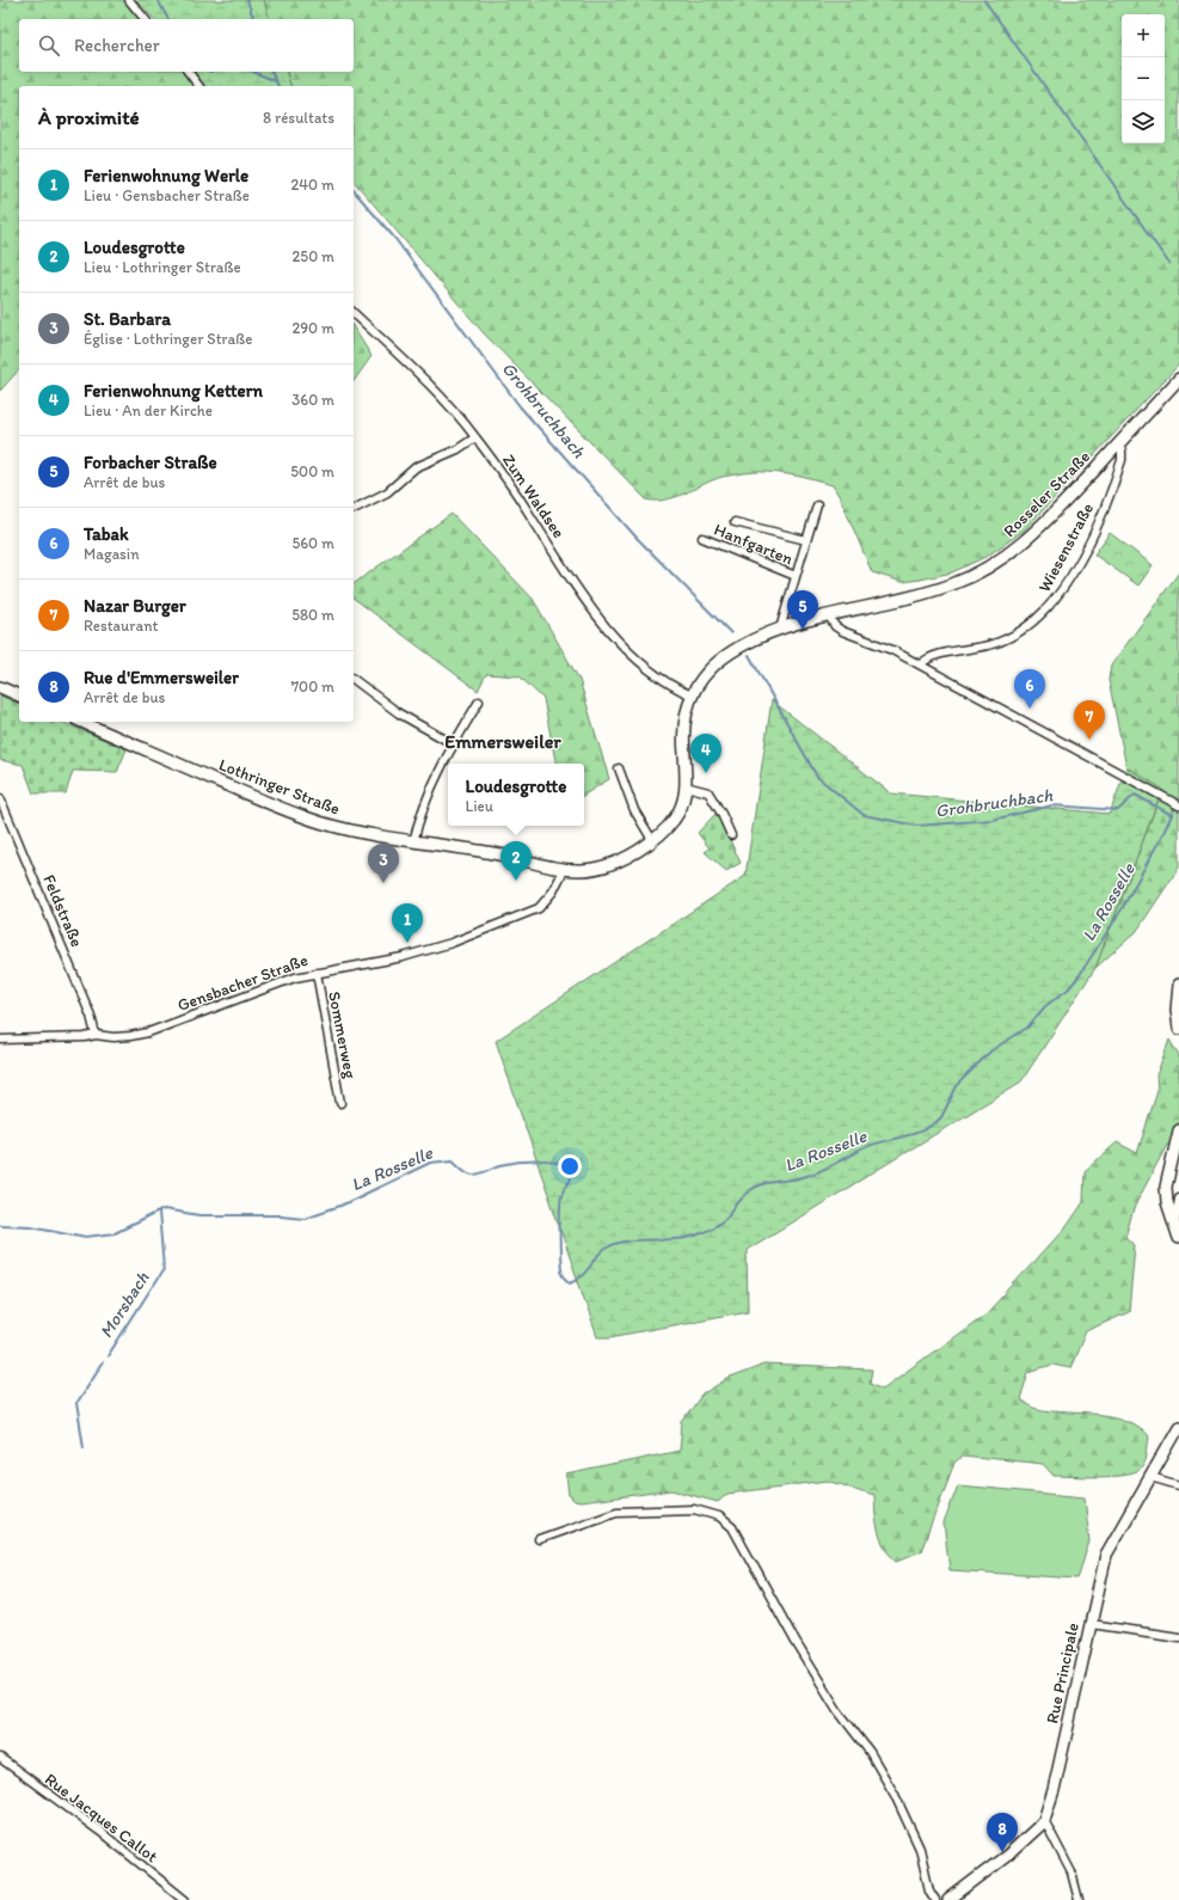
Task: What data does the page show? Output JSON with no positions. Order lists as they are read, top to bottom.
{
  "streets": {
    "main road": ["Rosseler Straße", "Lothringer Straße", "Rue Principale"],
    "street": [
      "Zum Waldsee",
      "Hanfgarten",
      "Wiesenstraße",
      "Feldstraße",
      "Gensbacher Straße",
      "Sommerweg",
      "Rue Jacques Callot"
    ]
  },
  "crossings": [
    ["Rosseler Straße", "Wiesenstraße"],
    ["Lothringer Straße", "Gensbacher Straße"],
    ["Feldstraße", "Gensbacher Straße"],
    ["Gensbacher Straße", "Sommerweg"]
  ],
  "districts": ["Emmersweiler"],
  "water": ["Grohbruchbach", "La Rosselle", "Morsbach"],
  "page": {
    "map_buttons": ["+", "−"],
    "search": "Rechercher",
    "heading": ["À proximité", "8 résultats"],
    "list": [
      {
        "mark": "1",
        "name": "Ferienwohnung Werle",
        "note": "Lieu · Gensbacher Straße",
        "value": "240 m"
      },
      {
        "mark": "2",
        "name": "Loudesgrotte",
        "note": "Lieu · Lothringer Straße",
        "value": "250 m"
      },
      {
        "mark": "3",
        "name": "St. Barbara",
        "note": "Église · Lothringer Straße",
        "value": "290 m"
      },
      {
        "mark": "4",
        "name": "Ferienwohnung Kettern",
        "note": "Lieu · An der Kirche",
        "value": "360 m"
      },
      {
        "mark": "5",
        "name": "Forbacher Straße",
        "note": "Arrêt de bus",
        "value": "500 m"
      },
      {
        "mark": "6",
        "name": "Tabak",
        "note": "Magasin",
        "value": "560 m"
      },
      {
        "mark": "7",
        "name": "Nazar Burger",
        "note": "Restaurant",
        "value": "580 m"
      },
      {
        "mark": "8",
        "name": "Rue d'Emmersweiler",
        "note": "Arrêt de bus",
        "value": "700 m"
      }
    ],
    "pins": [
      "5",
      "6",
      "7",
      "4",
      "2",
      "3",
      "1",
      "8"
    ],
    "popup": ["Loudesgrotte", "Lieu"]
  }
}
